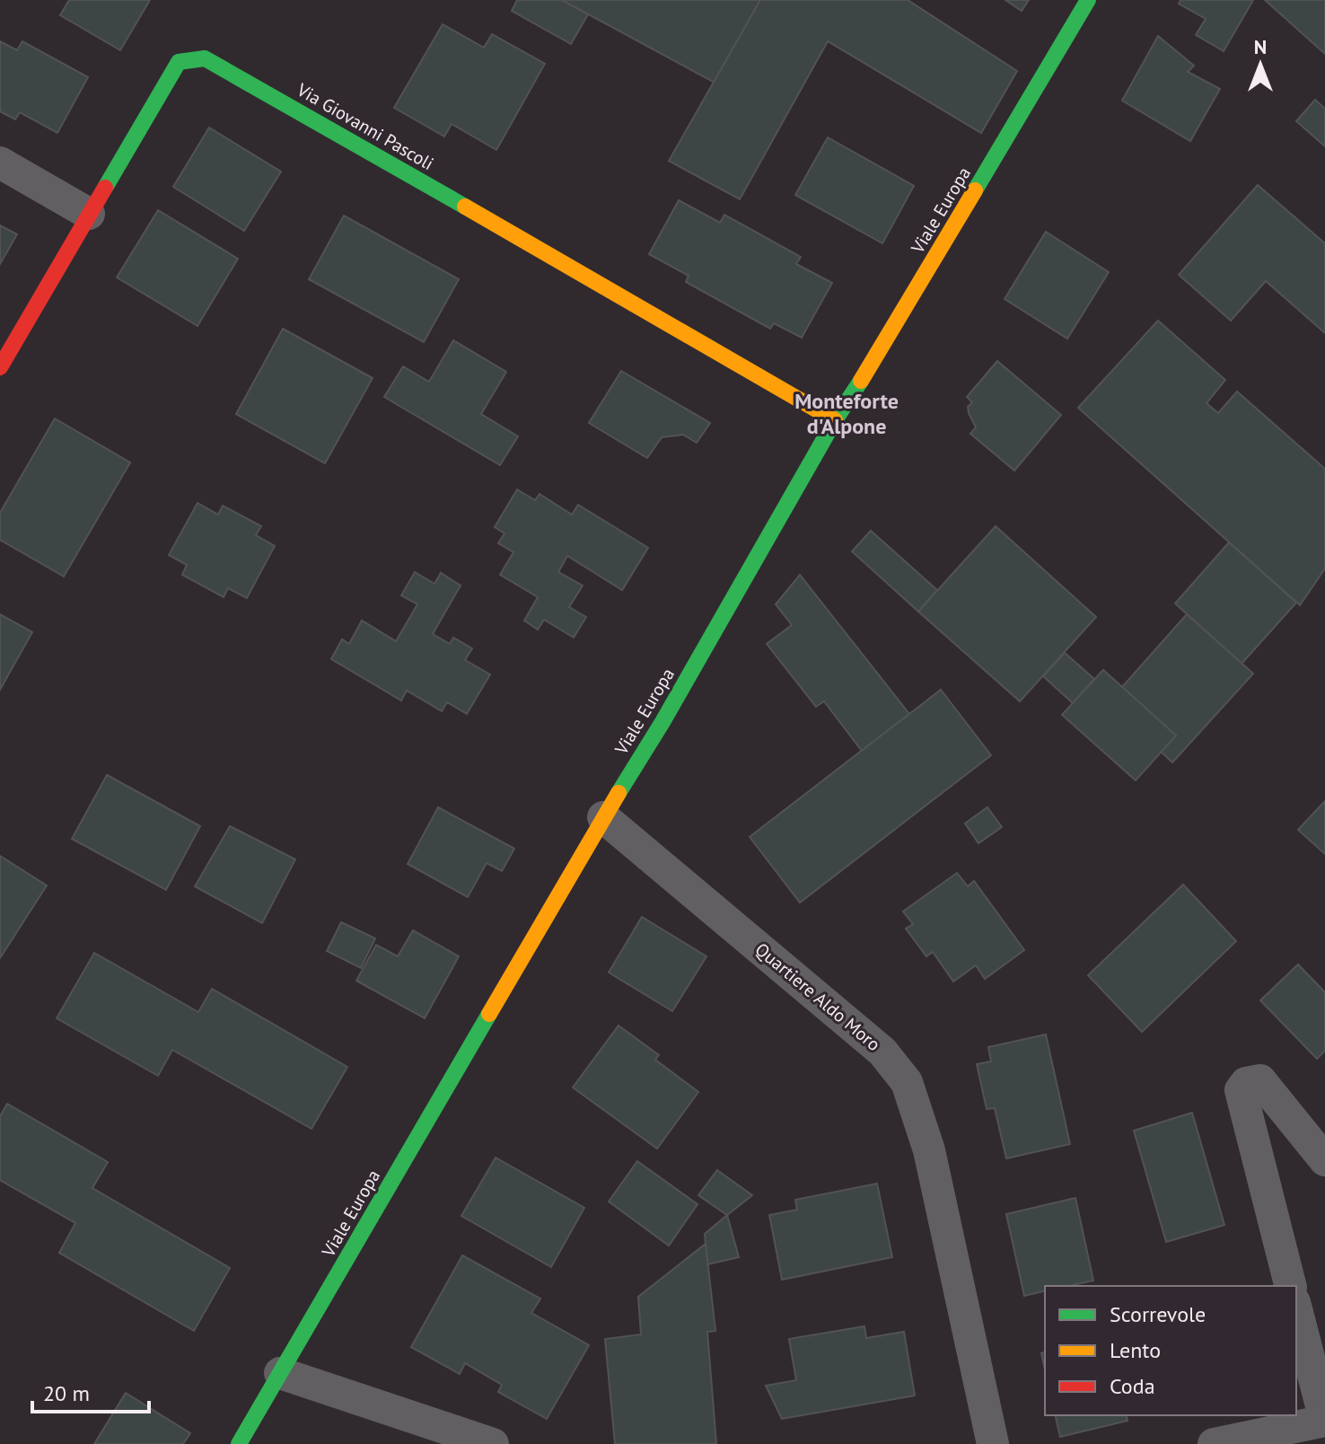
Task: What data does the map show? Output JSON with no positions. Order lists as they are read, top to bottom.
{
  "streets": {
    "street": ["Via Giovanni Pascoli", "Viale Europa", "Quartiere Aldo Moro"]
  },
  "crossings": [
    ["Via Giovanni Pascoli", "Viale Europa"],
    ["Viale Europa", "Quartiere Aldo Moro"]
  ],
  "districts": ["Monteforte d'Alpone"],
  "legend": ["Scorrevole", "Lento", "Coda"],
  "scale_bar": "20 m",
  "north": "top"
}
